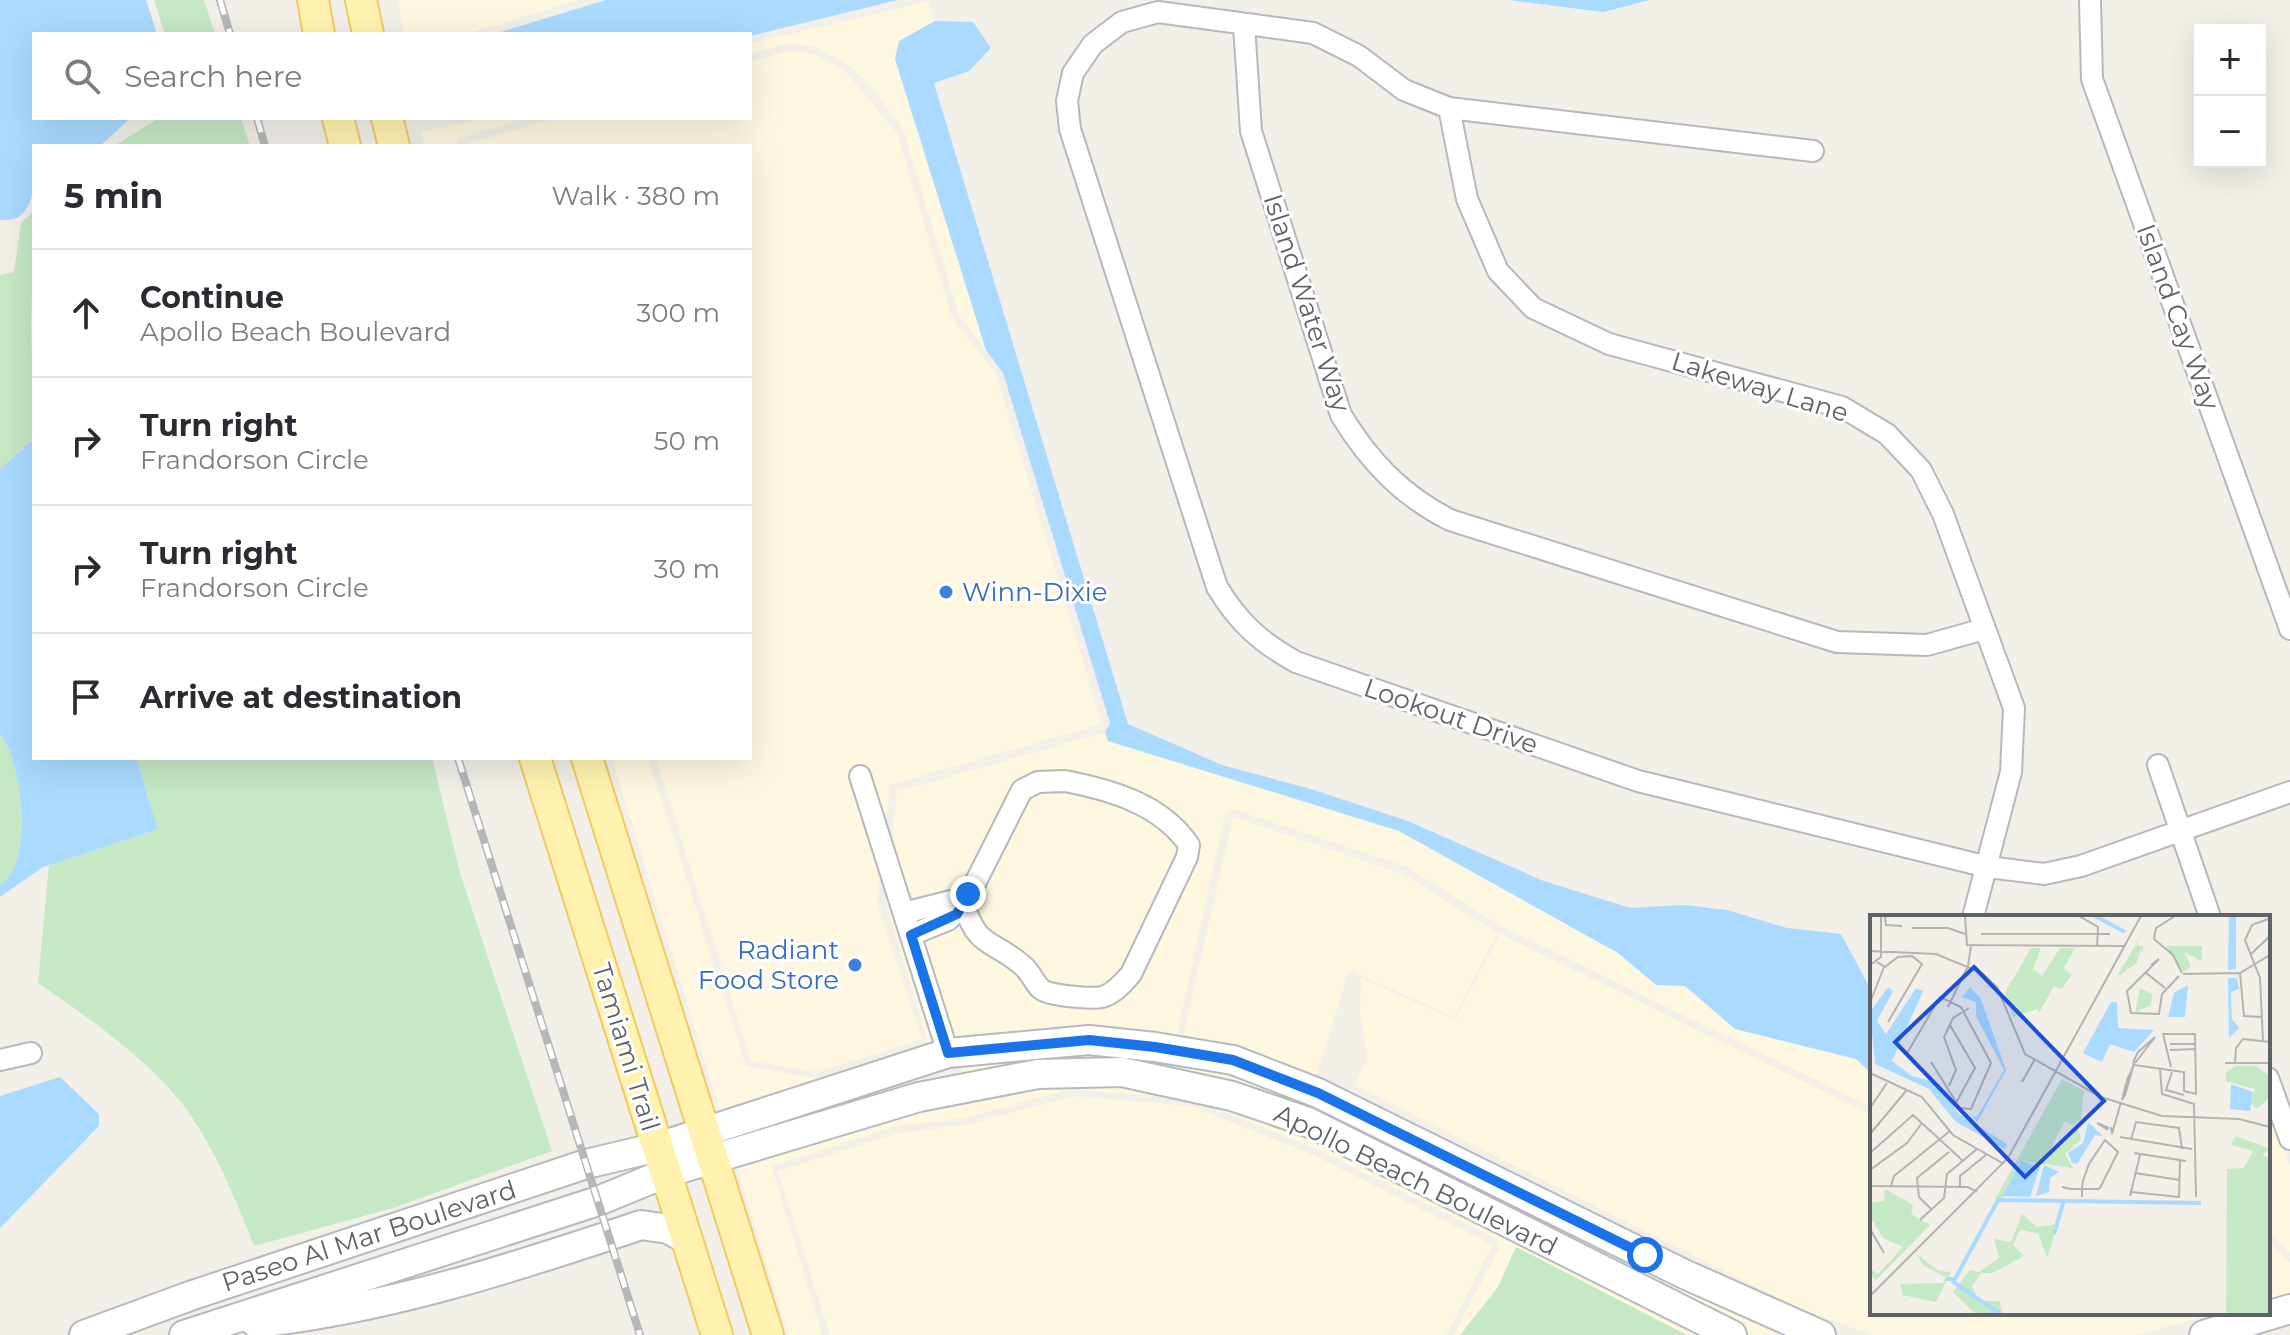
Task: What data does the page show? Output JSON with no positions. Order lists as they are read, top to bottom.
{
  "streets": {
    "main road": ["Tamiami Trail", "Apollo Beach Boulevard", "Paseo Al Mar Boulevard"],
    "street": [
      "Island Water Way",
      "Island Cay Way",
      "Lakeway Lane",
      "Lookout Drive"
    ]
  },
  "crossings": [
    ["Island Water Way", "Lakeway Lane"],
    ["Island Water Way", "Lookout Drive"],
    ["Lakeway Lane", "Lookout Drive"],
    ["Tamiami Trail", "Apollo Beach Boulevard"],
    ["Tamiami Trail", "Paseo Al Mar Boulevard"],
    ["Apollo Beach Boulevard", "Paseo Al Mar Boulevard"]
  ],
  "places": ["Winn-Dixie", "Radiant Food Store"],
  "page": {
    "map_buttons": ["+", "−"],
    "search": "Search here",
    "heading": ["5 min", "Walk · 380 m"],
    "list": [
      ["Continue", "Apollo Beach Boulevard", "300 m"],
      ["Turn right", "Frandorson Circle", "50 m"],
      ["Turn right", "Frandorson Circle", "30 m"],
      "Arrive at destination"
    ]
  }
}
